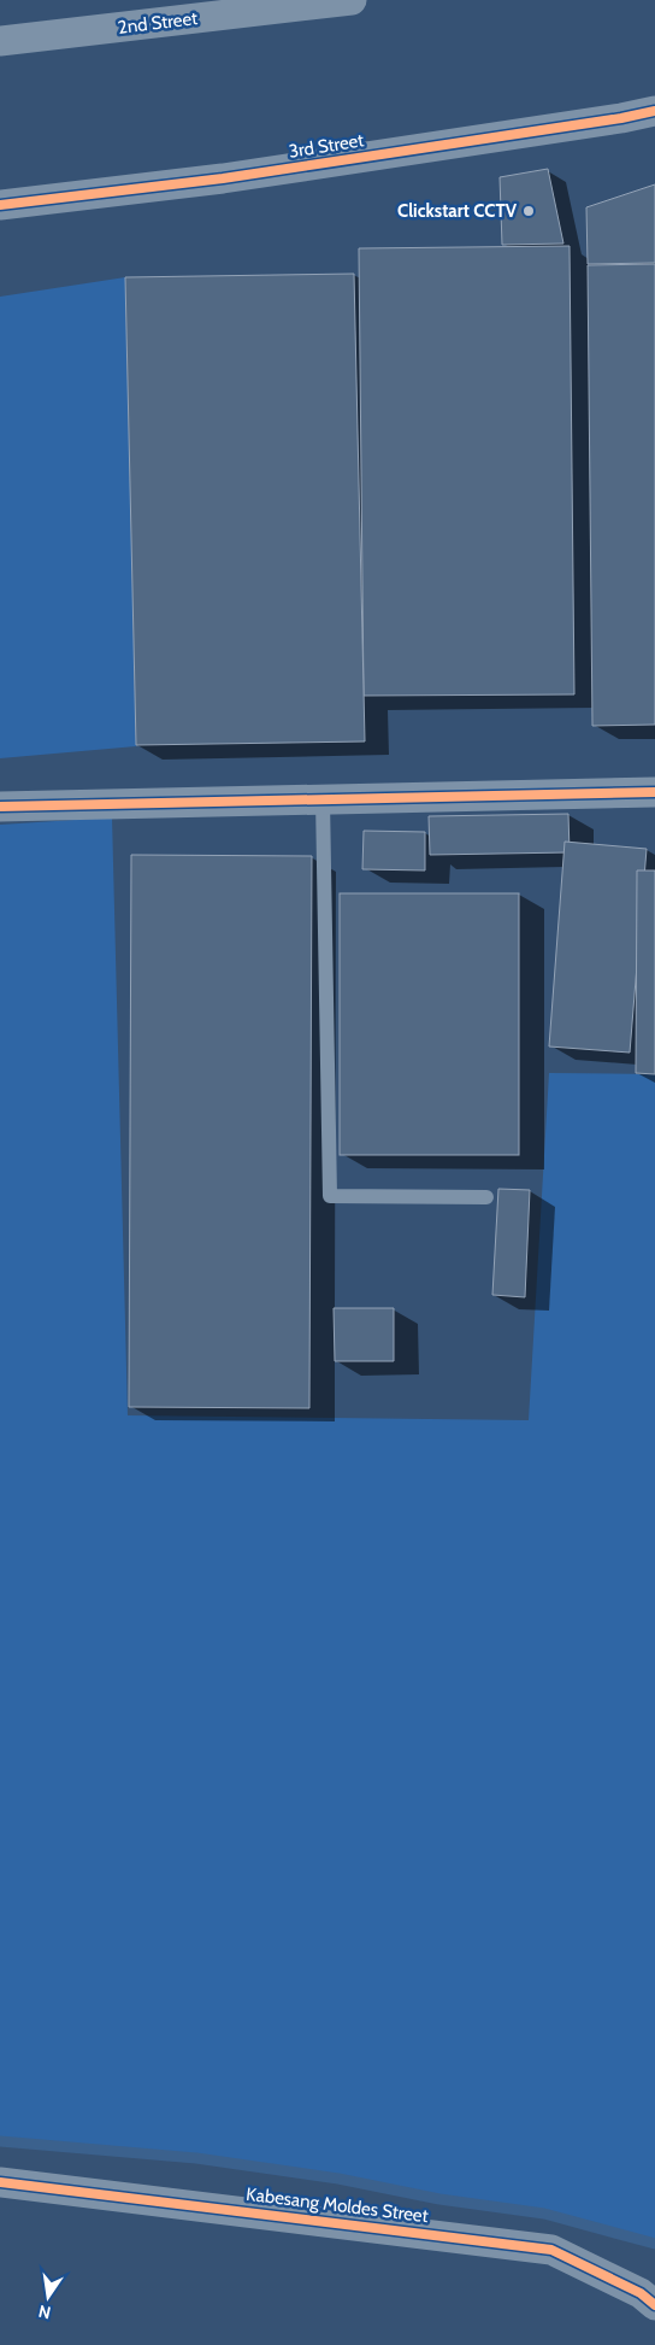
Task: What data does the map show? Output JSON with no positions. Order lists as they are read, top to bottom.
{
  "streets": {
    "street": ["2nd Street", "3rd Street", "Kabesang Moldes Street"]
  },
  "places": ["Clickstart CCTV"],
  "north": "bottom"
}
